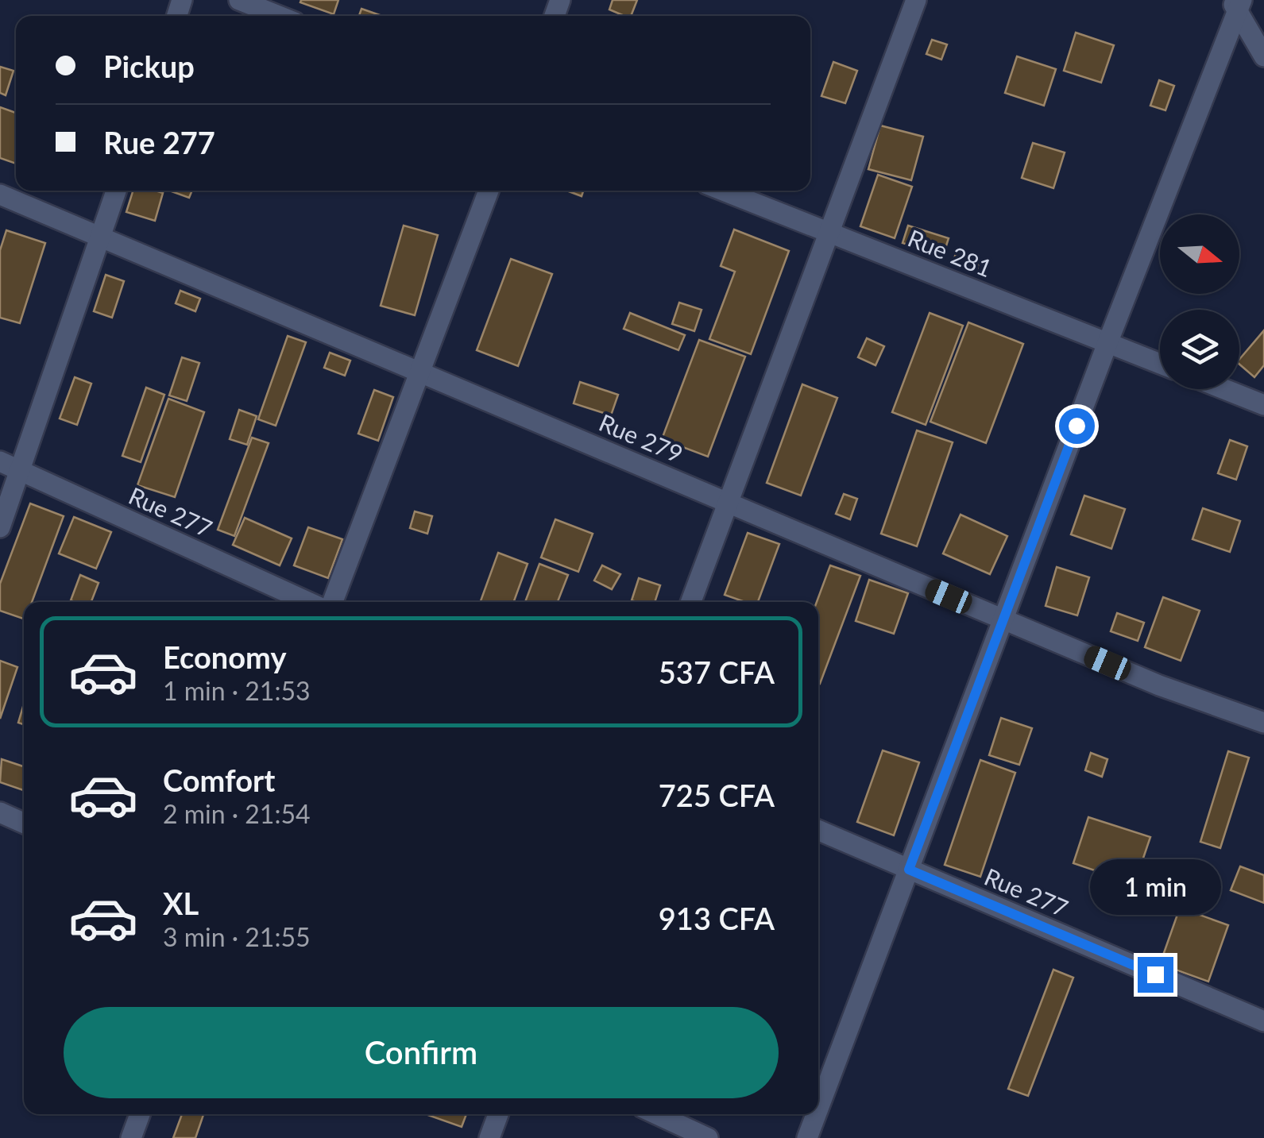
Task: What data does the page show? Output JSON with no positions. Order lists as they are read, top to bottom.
{
  "streets": {
    "street": ["Rue 281", "Rue 279", "Rue 277"]
  },
  "north": "right",
  "page": {
    "banner": ["Pickup", "Rue 277"],
    "list": [
      {
        "name": "Economy",
        "note": "1 min · 21:53",
        "value": "537 CFA"
      },
      {
        "name": "Comfort",
        "note": "2 min · 21:54",
        "value": "725 CFA"
      },
      {
        "name": "XL",
        "note": "3 min · 21:55",
        "value": "913 CFA"
      }
    ],
    "bubble": "1 min",
    "buttons": "Confirm"
  }
}
